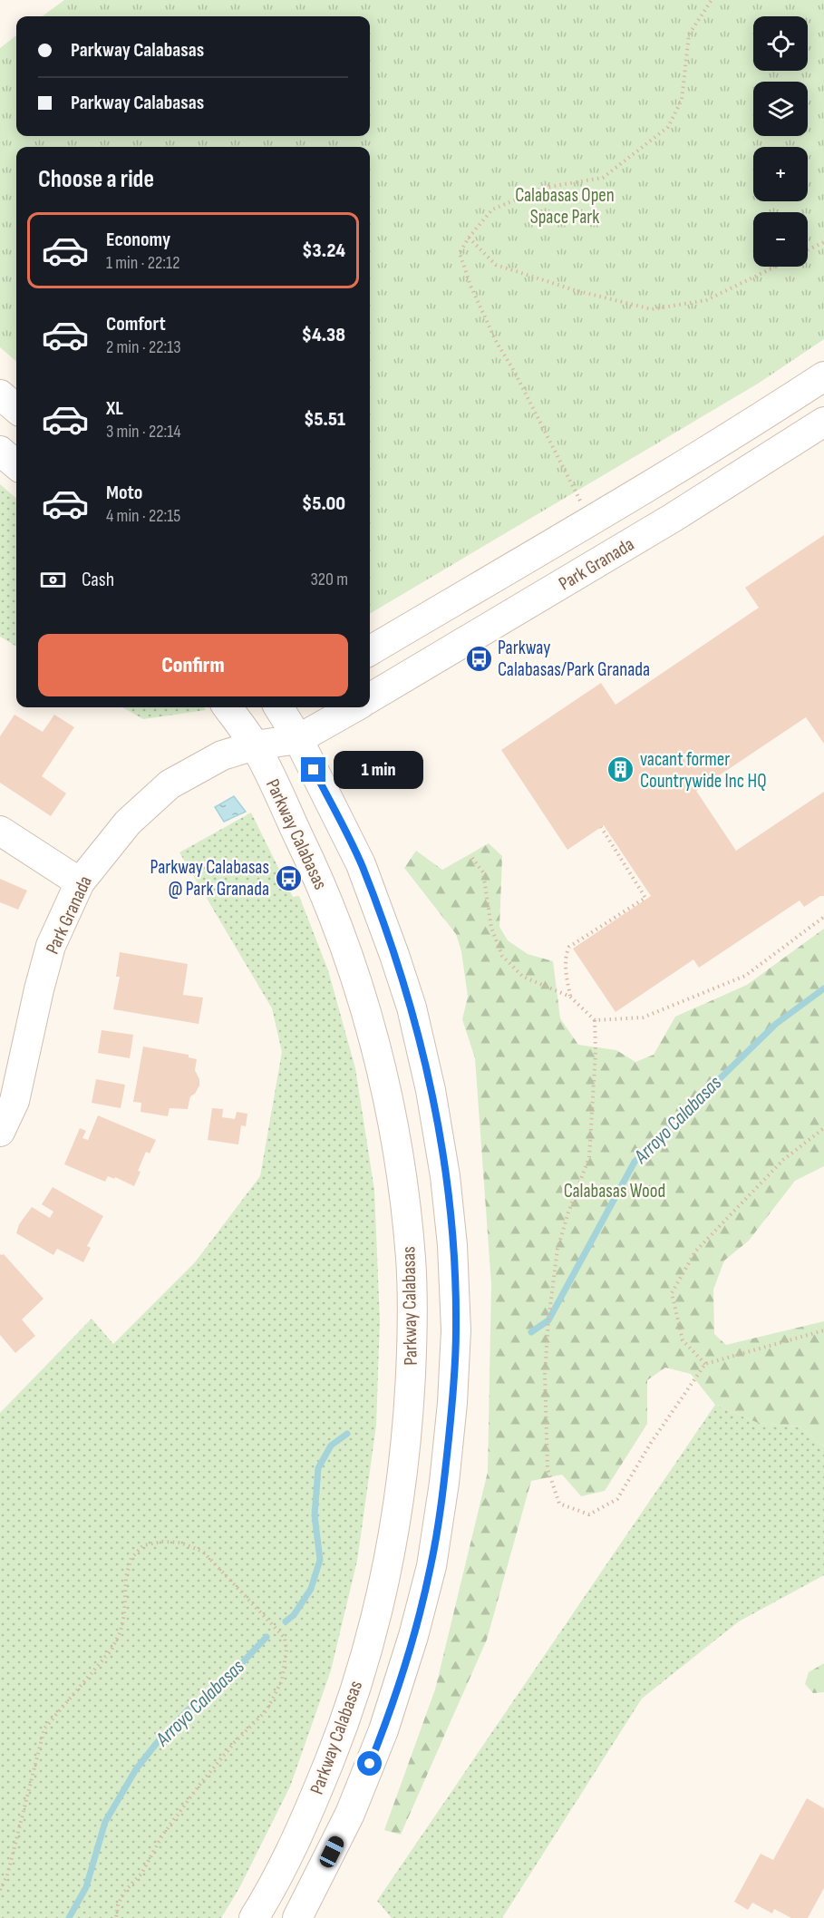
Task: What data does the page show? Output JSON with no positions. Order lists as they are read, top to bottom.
{
  "streets": {
    "street": ["Park Granada", "Parkway Calabasas"]
  },
  "crossings": [
    ["Park Granada", "Parkway Calabasas"]
  ],
  "water": ["Arroyo Calabasas"],
  "parks": ["Calabasas Open Space Park", "Calabasas Wood"],
  "places": {
    "bus stop": ["Parkway Calabasas/Park Granada", "Parkway Calabasas @ Park Granada"],
    "building": ["vacant former Countrywide Inc HQ"]
  },
  "page": {
    "map_buttons": ["+", "−"],
    "banner": ["Parkway Calabasas", "Parkway Calabasas"],
    "heading": "Choose a ride",
    "list": [
      {
        "name": "Economy",
        "note": "1 min · 22:12",
        "value": "$3.24"
      },
      {
        "name": "Comfort",
        "note": "2 min · 22:13",
        "value": "$4.38"
      },
      {
        "name": "XL",
        "note": "3 min · 22:14",
        "value": "$5.51"
      },
      {
        "name": "Moto",
        "note": "4 min · 22:15",
        "value": "$5.00"
      }
    ],
    "pay": ["Cash", "320 m"],
    "buttons": "Confirm",
    "bubble": "1 min"
  }
}
